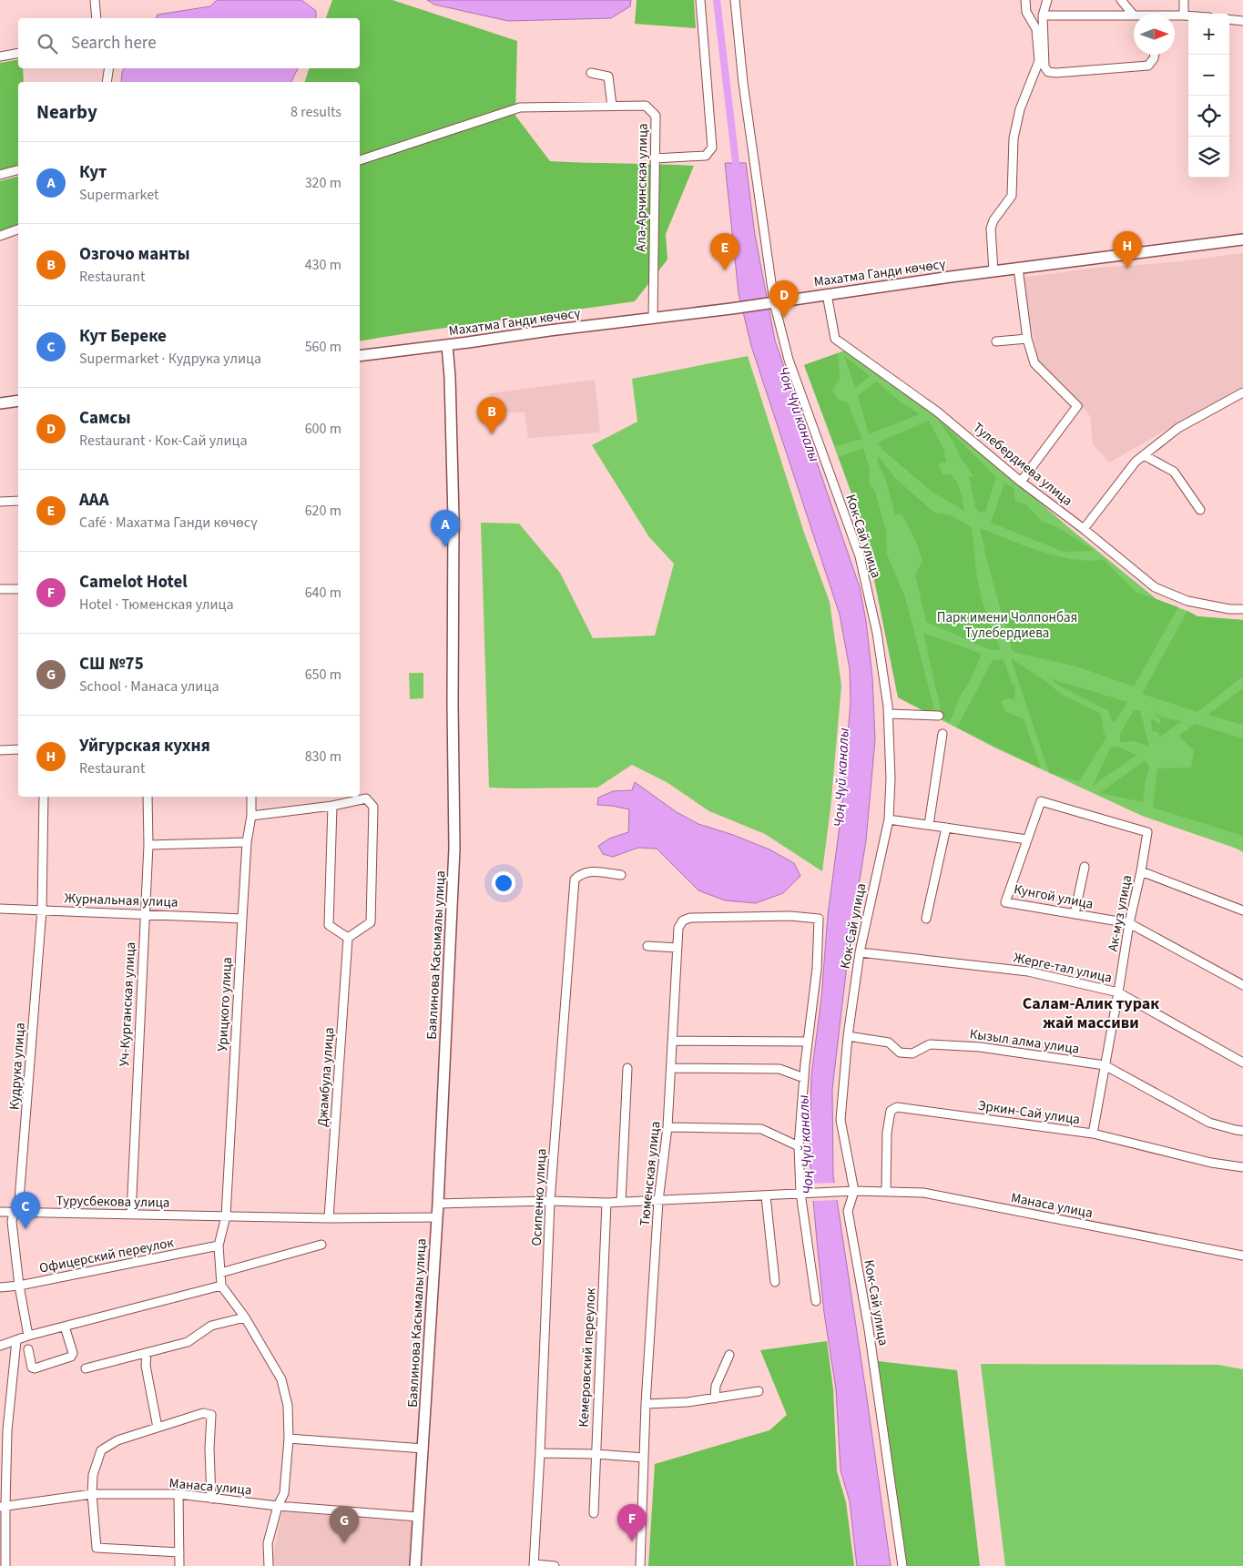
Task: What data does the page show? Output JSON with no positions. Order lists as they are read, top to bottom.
{
  "streets": {
    "main road": ["Махатма Ганди көчөсү", "Баялинова Касымалы улица"],
    "street": [
      "Ала-Арчинская улица",
      "Тулебердиева улица",
      "Кок-Сай улица",
      "Кунгой улица",
      "Журнальная улица",
      "Ак-муз улица",
      "Жерге-тал улица",
      "Уч-Курганская улица",
      "Урицкого улица",
      "Кызыл алма улица",
      "Кудрука улица",
      "Джамбула улица",
      "Эркин-Сай улица",
      "Тюменская улица",
      "Осипенко улица",
      "Турусбекова улица",
      "Манаса улица",
      "Офицерский переулок",
      "Кемеровский переулок"
    ]
  },
  "crossings": [
    ["Ала-Арчинская улица", "Махатма Ганди көчөсү"],
    ["Махатма Ганди көчөсү", "Тулебердиева улица"],
    ["Махатма Ганди көчөсү", "Кок-Сай улица"],
    ["Махатма Ганди көчөсү", "Баялинова Касымалы улица"],
    ["Кок-Сай улица", "Жерге-тал улица"],
    ["Кок-Сай улица", "Кызыл алма улица"],
    ["Кок-Сай улица", "Манаса улица"],
    ["Кунгой улица", "Ак-муз улица"],
    ["Журнальная улица", "Уч-Курганская улица"],
    ["Журнальная улица", "Урицкого улица"],
    ["Журнальная улица", "Кудрука улица"],
    ["Ак-муз улица", "Жерге-тал улица"],
    ["Ак-муз улица", "Кызыл алма улица"],
    ["Ак-муз улица", "Эркин-Сай улица"],
    ["Баялинова Касымалы улица", "Манаса улица"],
    ["Уч-Курганская улица", "Турусбекова улица"],
    ["Урицкого улица", "Турусбекова улица"],
    ["Кудрука улица", "Турусбекова улица"],
    ["Кудрука улица", "Офицерский переулок"],
    ["Эркин-Сай улица", "Манаса улица"]
  ],
  "districts": ["Салам-Алик турак жай массиви"],
  "water": ["Чоң Чүй каналы"],
  "parks": ["Парк имени Чолпонбая Тулебердиева"],
  "north": "right",
  "page": {
    "map_buttons": ["+", "−"],
    "search": "Search here",
    "heading": ["Nearby", "8 results"],
    "list": [
      {
        "mark": "A",
        "name": "Кут",
        "note": "Supermarket",
        "value": "320 m"
      },
      {
        "mark": "B",
        "name": "Озгочо манты",
        "note": "Restaurant",
        "value": "430 m"
      },
      {
        "mark": "C",
        "name": "Кут Береке",
        "note": "Supermarket · Кудрука улица",
        "value": "560 m"
      },
      {
        "mark": "D",
        "name": "Самсы",
        "note": "Restaurant · Кок-Сай улица",
        "value": "600 m"
      },
      {
        "mark": "E",
        "name": "ААА",
        "note": "Café · Махатма Ганди көчөсү",
        "value": "620 m"
      },
      {
        "mark": "F",
        "name": "Camelot Hotel",
        "note": "Hotel · Тюменская улица",
        "value": "640 m"
      },
      {
        "mark": "G",
        "name": "СШ №75",
        "note": "School · Манаса улица",
        "value": "650 m"
      },
      {
        "mark": "H",
        "name": "Уйгурская кухня",
        "note": "Restaurant",
        "value": "830 m"
      }
    ],
    "pins": [
      "H",
      "E",
      "D",
      "B",
      "A",
      "C",
      "F",
      "G"
    ]
  }
}
